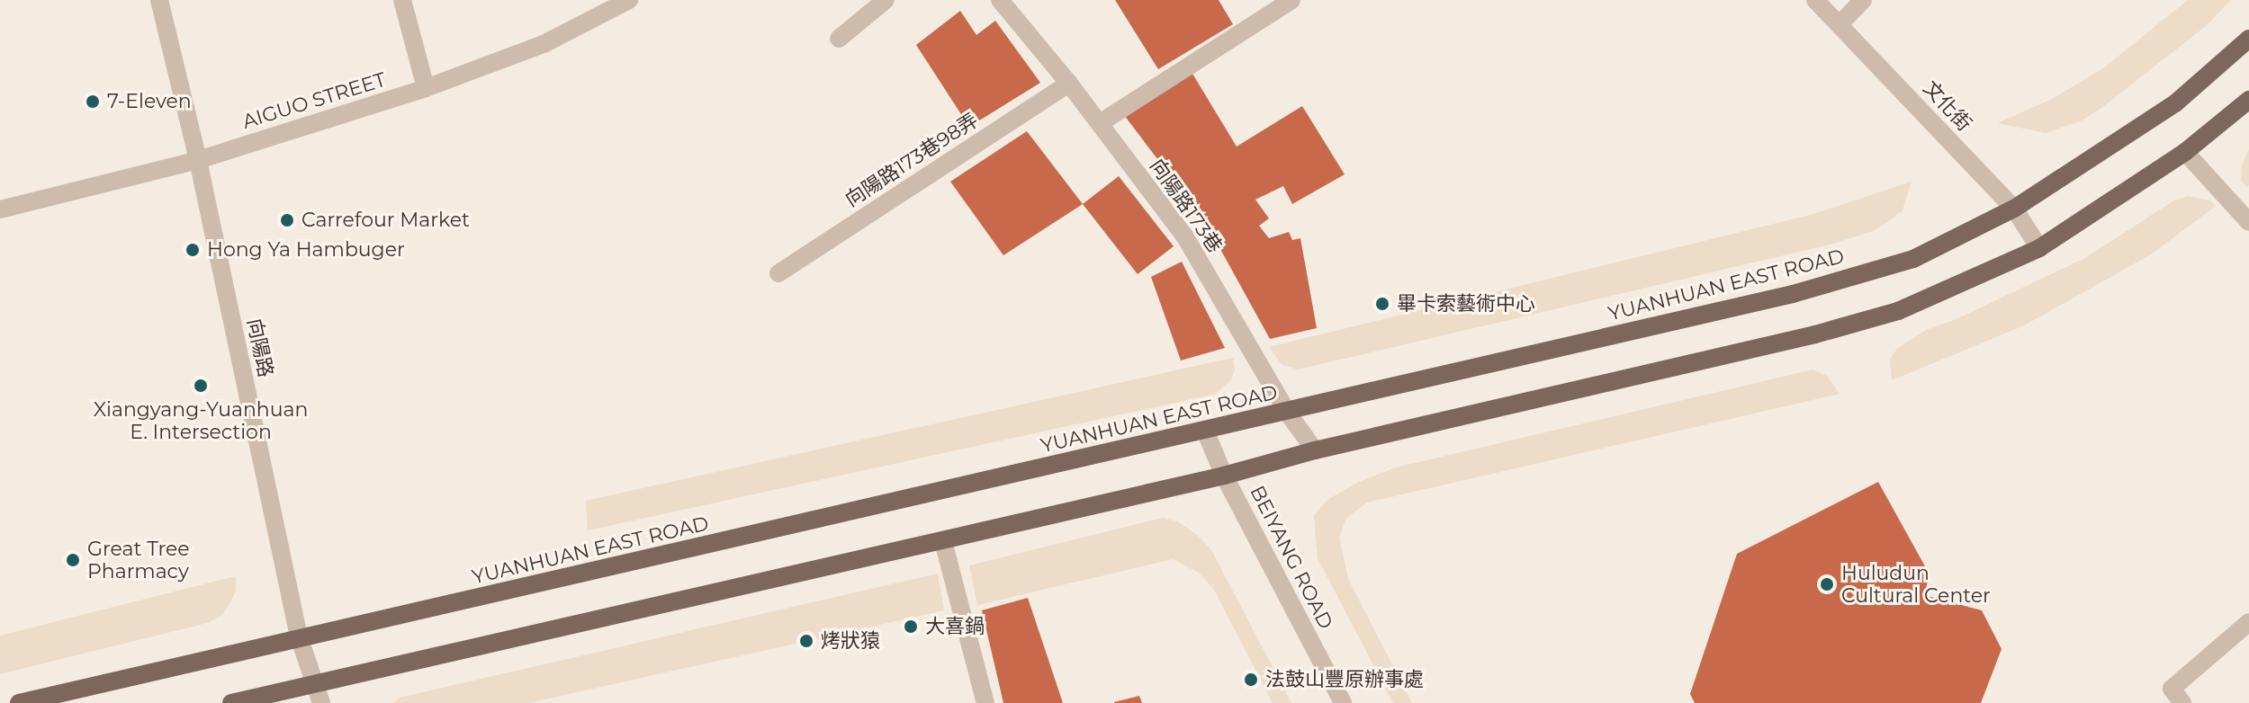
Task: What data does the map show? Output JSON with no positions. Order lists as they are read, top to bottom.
{
  "streets": {
    "main road": ["YUANHUAN EAST ROAD"],
    "street": [
      "AIGUO STREET",
      "文化街",
      "向陽路173巷98弄",
      "向陽路173巷",
      "向陽路",
      "BEIYANG ROAD"
    ]
  },
  "crossings": [
    ["AIGUO STREET", "向陽路"],
    ["文化街", "YUANHUAN EAST ROAD"],
    ["向陽路173巷98弄", "向陽路173巷"],
    ["向陽路173巷", "YUANHUAN EAST ROAD"],
    ["YUANHUAN EAST ROAD", "向陽路"],
    ["YUANHUAN EAST ROAD", "BEIYANG ROAD"]
  ],
  "places": [
    "7-Eleven",
    "Carrefour Market",
    "Hong Ya Hambuger",
    "畢卡索藝術中心",
    "Xiangyang-Yuanhuan E. Intersection",
    "Great Tree Pharmacy",
    "Huludun Cultural Center",
    "大喜鍋",
    "烤狀猿",
    "法鼓山豐原辦事處"
  ]
}
